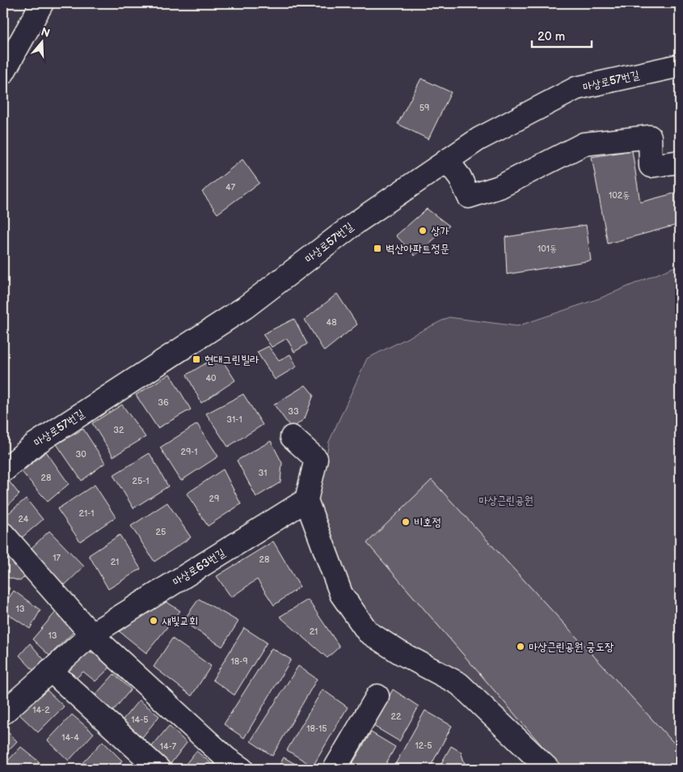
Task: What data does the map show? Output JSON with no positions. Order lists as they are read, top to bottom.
{
  "streets": {
    "street": ["마상로57번길", "마상로63번길"]
  },
  "parks": ["마상근린공원"],
  "places": {
    "other": [
      "상가",
      "비호정",
      "새빛교회",
      "마상근린공원 궁도장"
    ],
    "transit": ["벽산아파트정문", "현대그린빌라"]
  },
  "house_numbers": [
    "59",
    "47",
    "102동",
    "101동",
    "48",
    "40",
    "36",
    "33",
    "31-1",
    "32",
    "29-1",
    "30",
    "31",
    "28",
    "25-1",
    "29",
    "21-1",
    "24",
    "25",
    "17",
    "28",
    "21",
    "13",
    "21",
    "13",
    "18-9",
    "14-2",
    "22",
    "14-5",
    "18-15",
    "14-4",
    "12-5",
    "14-7"
  ],
  "scale_bar": "20 m",
  "north": "top"
}
